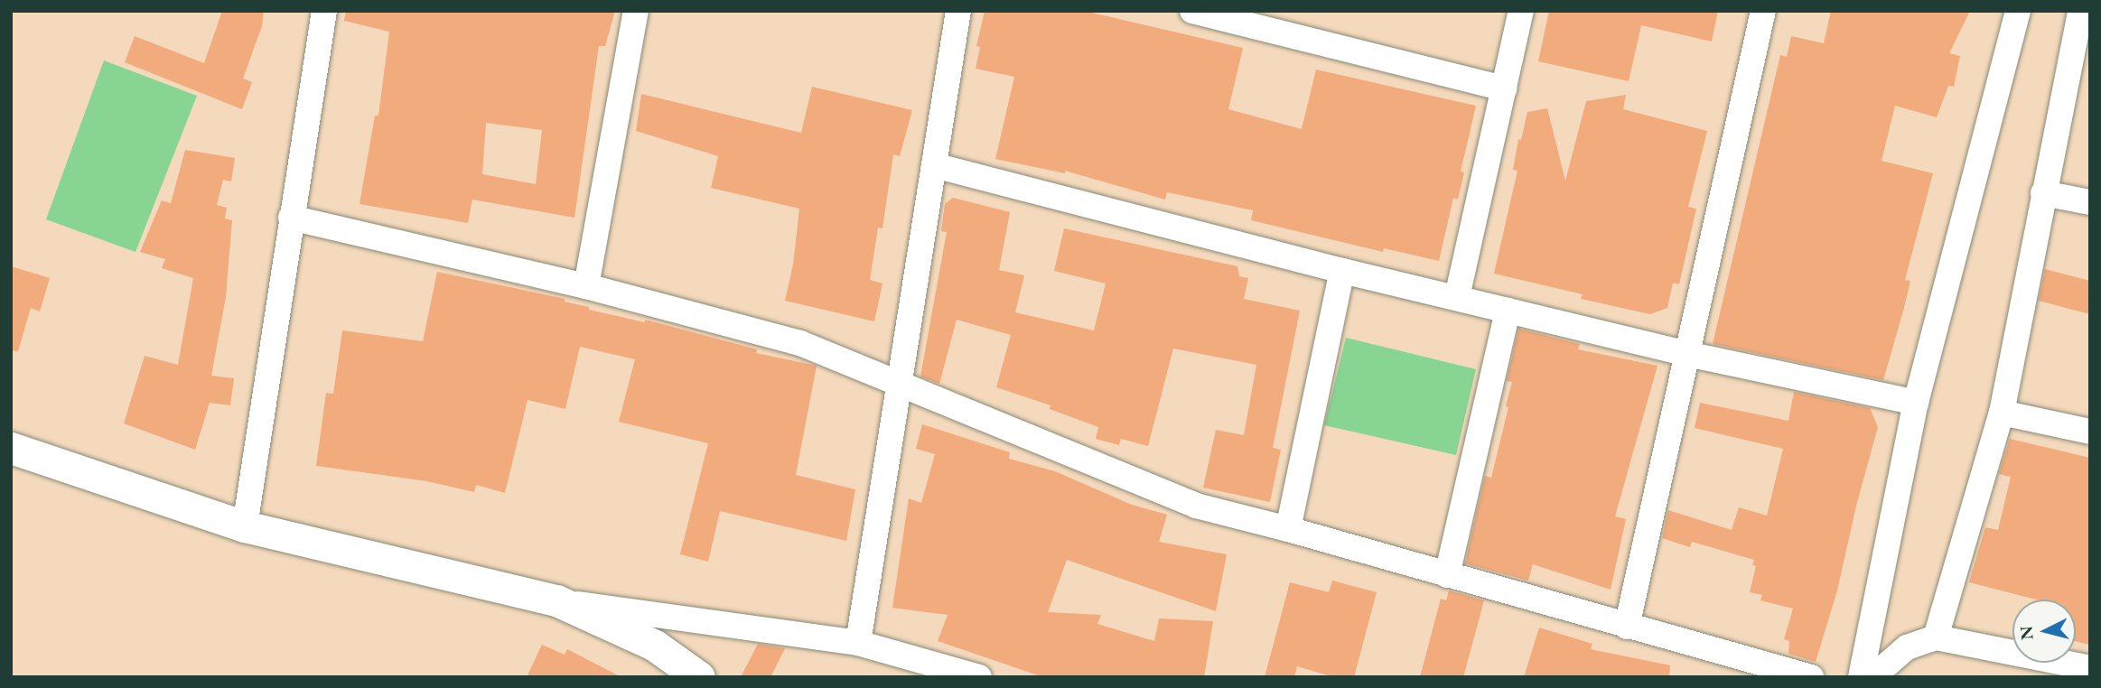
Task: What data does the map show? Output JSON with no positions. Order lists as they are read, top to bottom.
{
  "north": "left"
}
